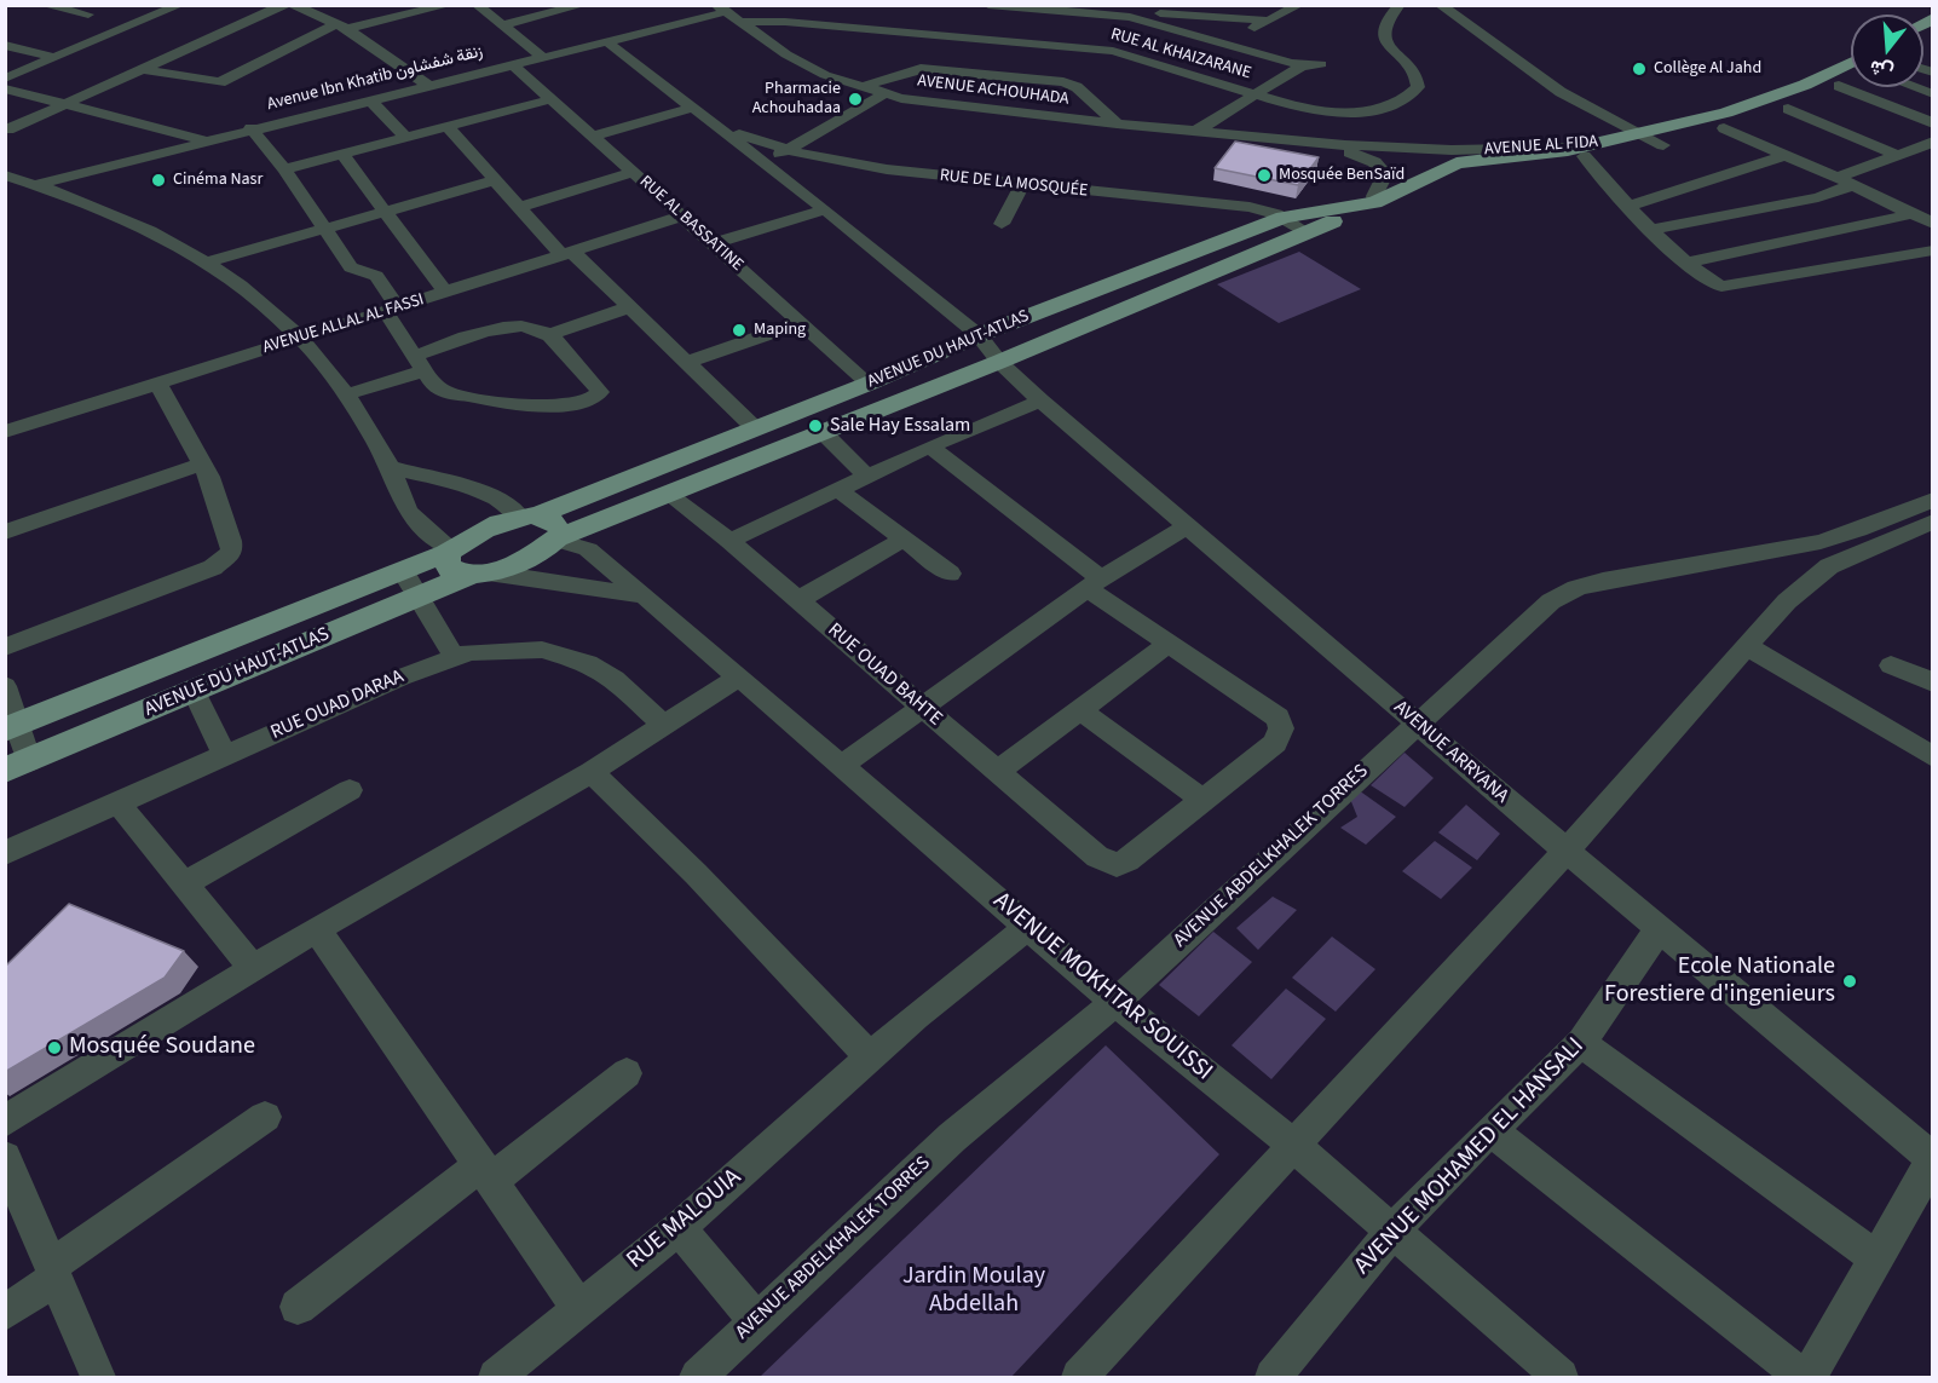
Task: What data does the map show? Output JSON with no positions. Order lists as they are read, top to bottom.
{
  "streets": {
    "main road": ["AVENUE AL FIDA", "AVENUE DU HAUT-ATLAS"],
    "street": [
      "RUE AL KHAIZARANE",
      "Avenue Ibn Khatib زنقة شفشاون",
      "AVENUE ACHOUHADA",
      "RUE DE LA MOSQUÉE",
      "RUE AL BASSATINE",
      "AVENUE ALLAL AL FASSI",
      "RUE OUAD BAHTE",
      "RUE OUAD DARAA",
      "AVENUE ARRYANA",
      "AVENUE ABDELKHALEK TORRES",
      "AVENUE MOKHTAR SOUISSI",
      "AVENUE MOHAMED EL HANSALI",
      "RUE MALOUIA"
    ]
  },
  "crossings": [
    ["RUE AL KHAIZARANE", "AVENUE ACHOUHADA"],
    ["Avenue Ibn Khatib زنقة شفشاون", "AVENUE ACHOUHADA"],
    ["Avenue Ibn Khatib زنقة شفشاون", "RUE AL BASSATINE"],
    ["Avenue Ibn Khatib زنقة شفشاون", "AVENUE ARRYANA"],
    ["AVENUE ACHOUHADA", "AVENUE AL FIDA"],
    ["AVENUE AL FIDA", "AVENUE DU HAUT-ATLAS"],
    ["RUE DE LA MOSQUÉE", "AVENUE DU HAUT-ATLAS"],
    ["RUE DE LA MOSQUÉE", "AVENUE ARRYANA"],
    ["RUE AL BASSATINE", "AVENUE ALLAL AL FASSI"],
    ["RUE AL BASSATINE", "AVENUE DU HAUT-ATLAS"],
    ["AVENUE DU HAUT-ATLAS", "RUE OUAD BAHTE"],
    ["AVENUE DU HAUT-ATLAS", "AVENUE ARRYANA"],
    ["AVENUE DU HAUT-ATLAS", "AVENUE MOKHTAR SOUISSI"],
    ["AVENUE ARRYANA", "AVENUE ABDELKHALEK TORRES"],
    ["AVENUE ARRYANA", "AVENUE MOHAMED EL HANSALI"],
    ["AVENUE ABDELKHALEK TORRES", "AVENUE MOKHTAR SOUISSI"],
    ["AVENUE MOKHTAR SOUISSI", "AVENUE MOHAMED EL HANSALI"],
    ["AVENUE MOKHTAR SOUISSI", "RUE MALOUIA"]
  ],
  "parks": ["Jardin Moulay Abdellah"],
  "places": [
    "Collège Al Jahd",
    "Pharmacie Achouhadaa",
    "Mosquée BenSaïd",
    "Cinéma Nasr",
    "Maping",
    "Sale Hay Essalam",
    "Ecole Nationale Forestiere d'ingenieurs",
    "Mosquée Soudane"
  ],
  "north": "bottom"
}
